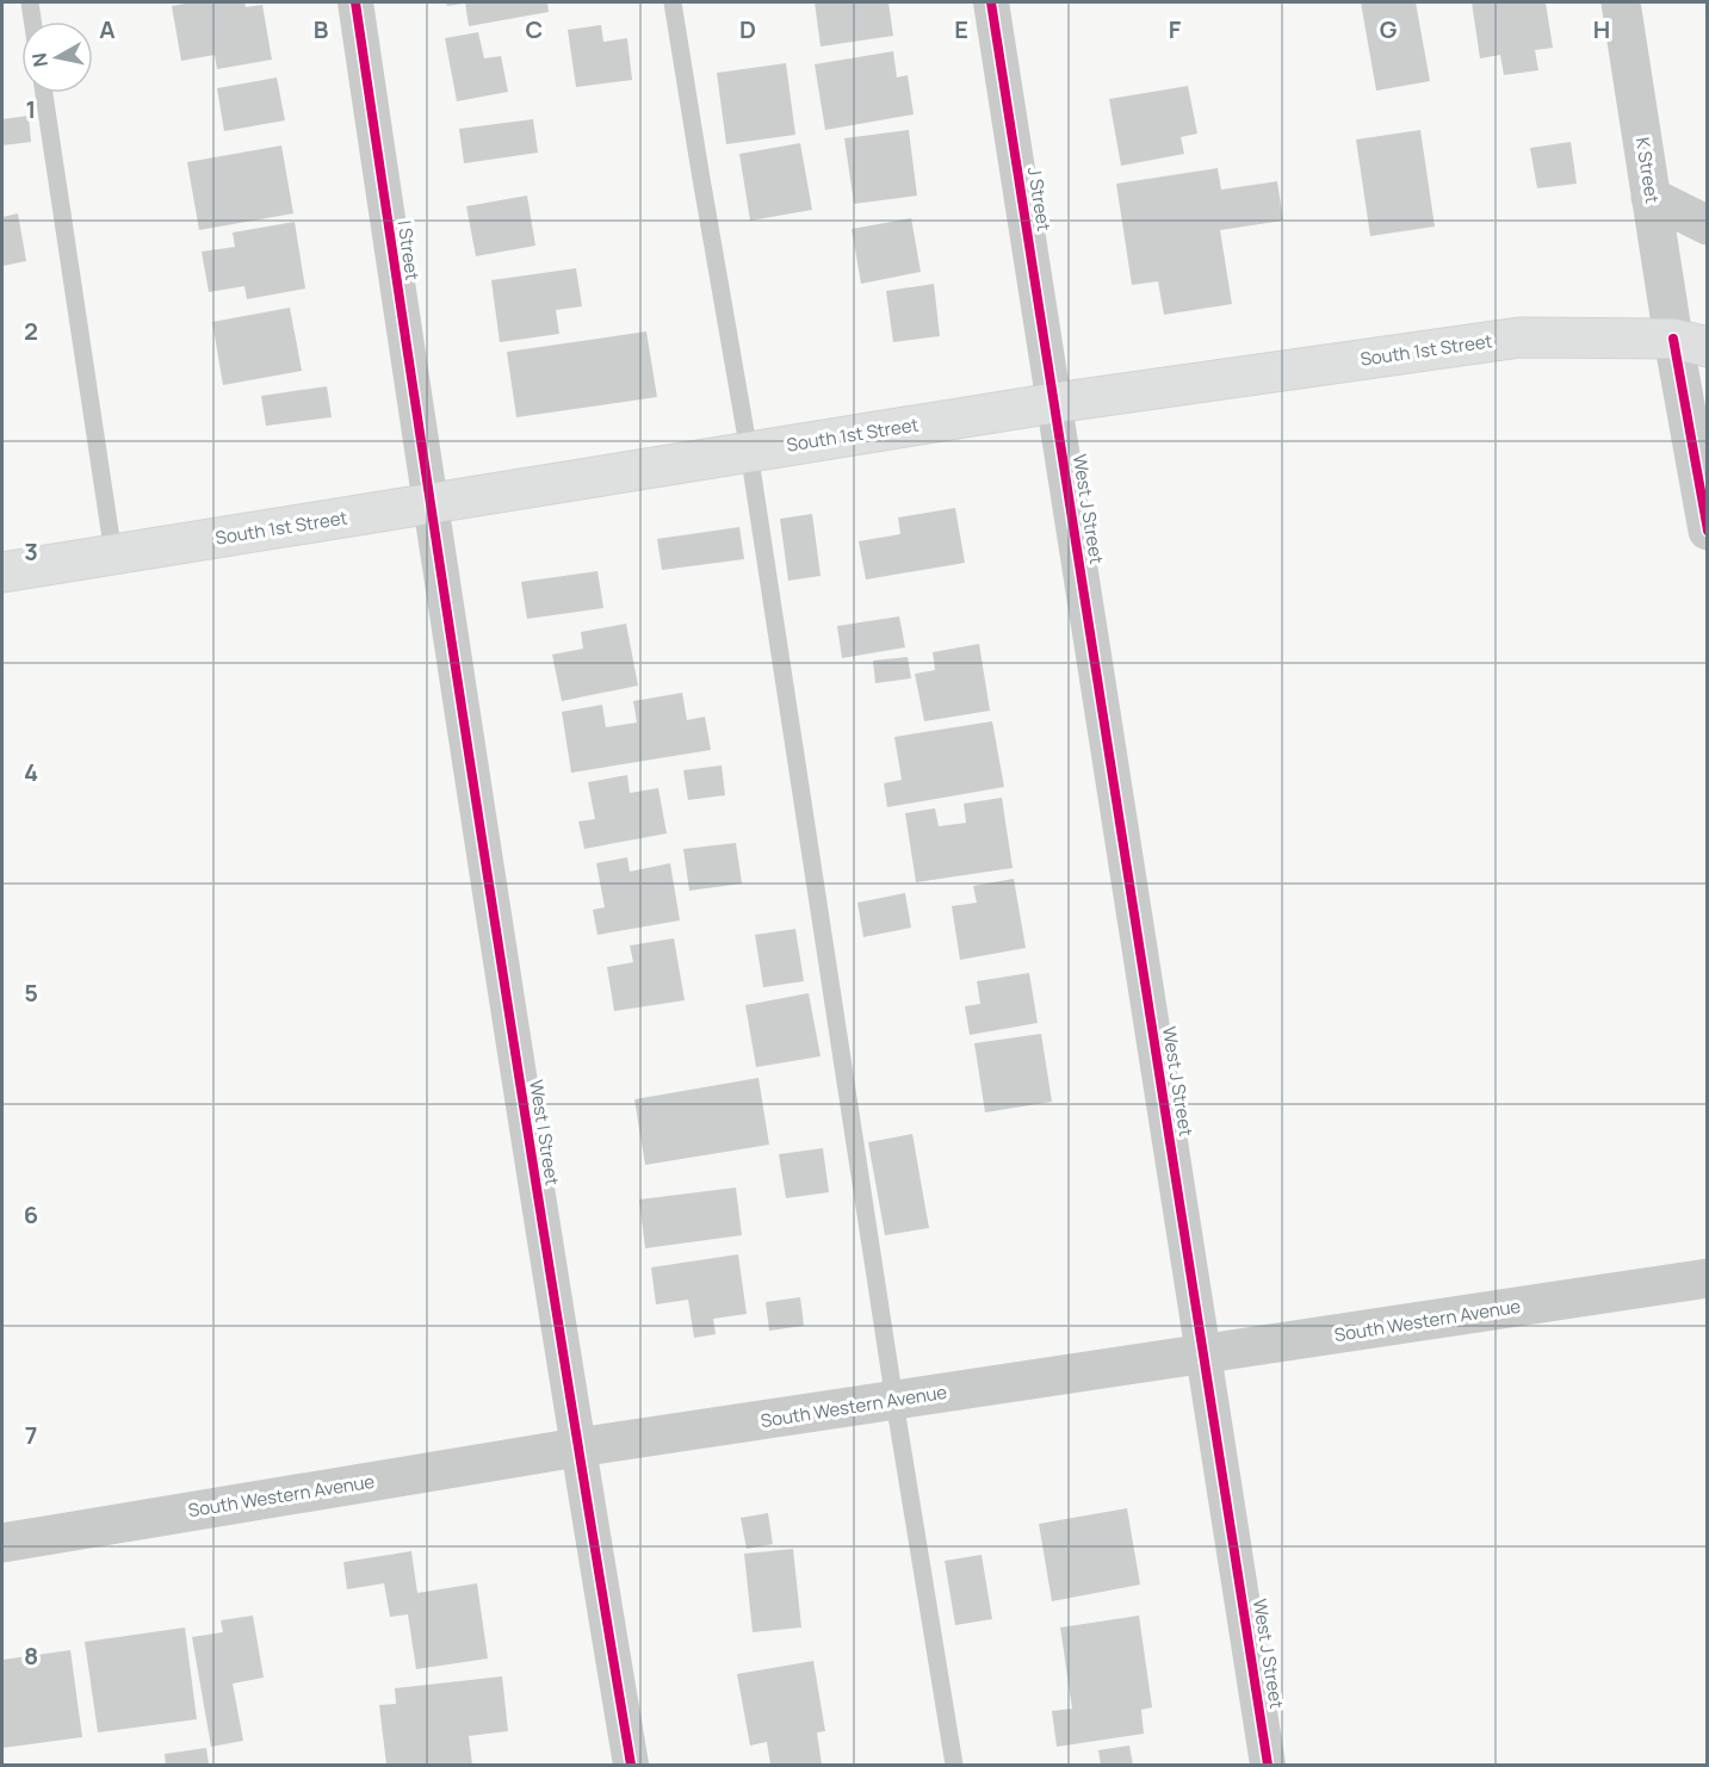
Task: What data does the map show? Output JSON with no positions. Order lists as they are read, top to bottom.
{
  "streets": {
    "highway": ["South 1st Street"],
    "street": [
      "K Street",
      "J Street",
      "I Street",
      "West J Street",
      "West I Street",
      "South Western Avenue"
    ]
  },
  "crossings": [
    ["K Street", "South 1st Street"],
    ["J Street", "South 1st Street"],
    ["J Street", "West J Street"],
    ["I Street", "South 1st Street"],
    ["I Street", "West I Street"],
    ["South 1st Street", "West J Street"],
    ["South 1st Street", "West I Street"],
    ["West J Street", "South Western Avenue"],
    ["West I Street", "South Western Avenue"]
  ],
  "north": "left",
  "grid": {
    "columns": [
      "A",
      "B",
      "C",
      "D",
      "E",
      "F",
      "G",
      "H"
    ],
    "rows": [
      "1",
      "2",
      "3",
      "4",
      "5",
      "6",
      "7",
      "8"
    ]
  }
}
